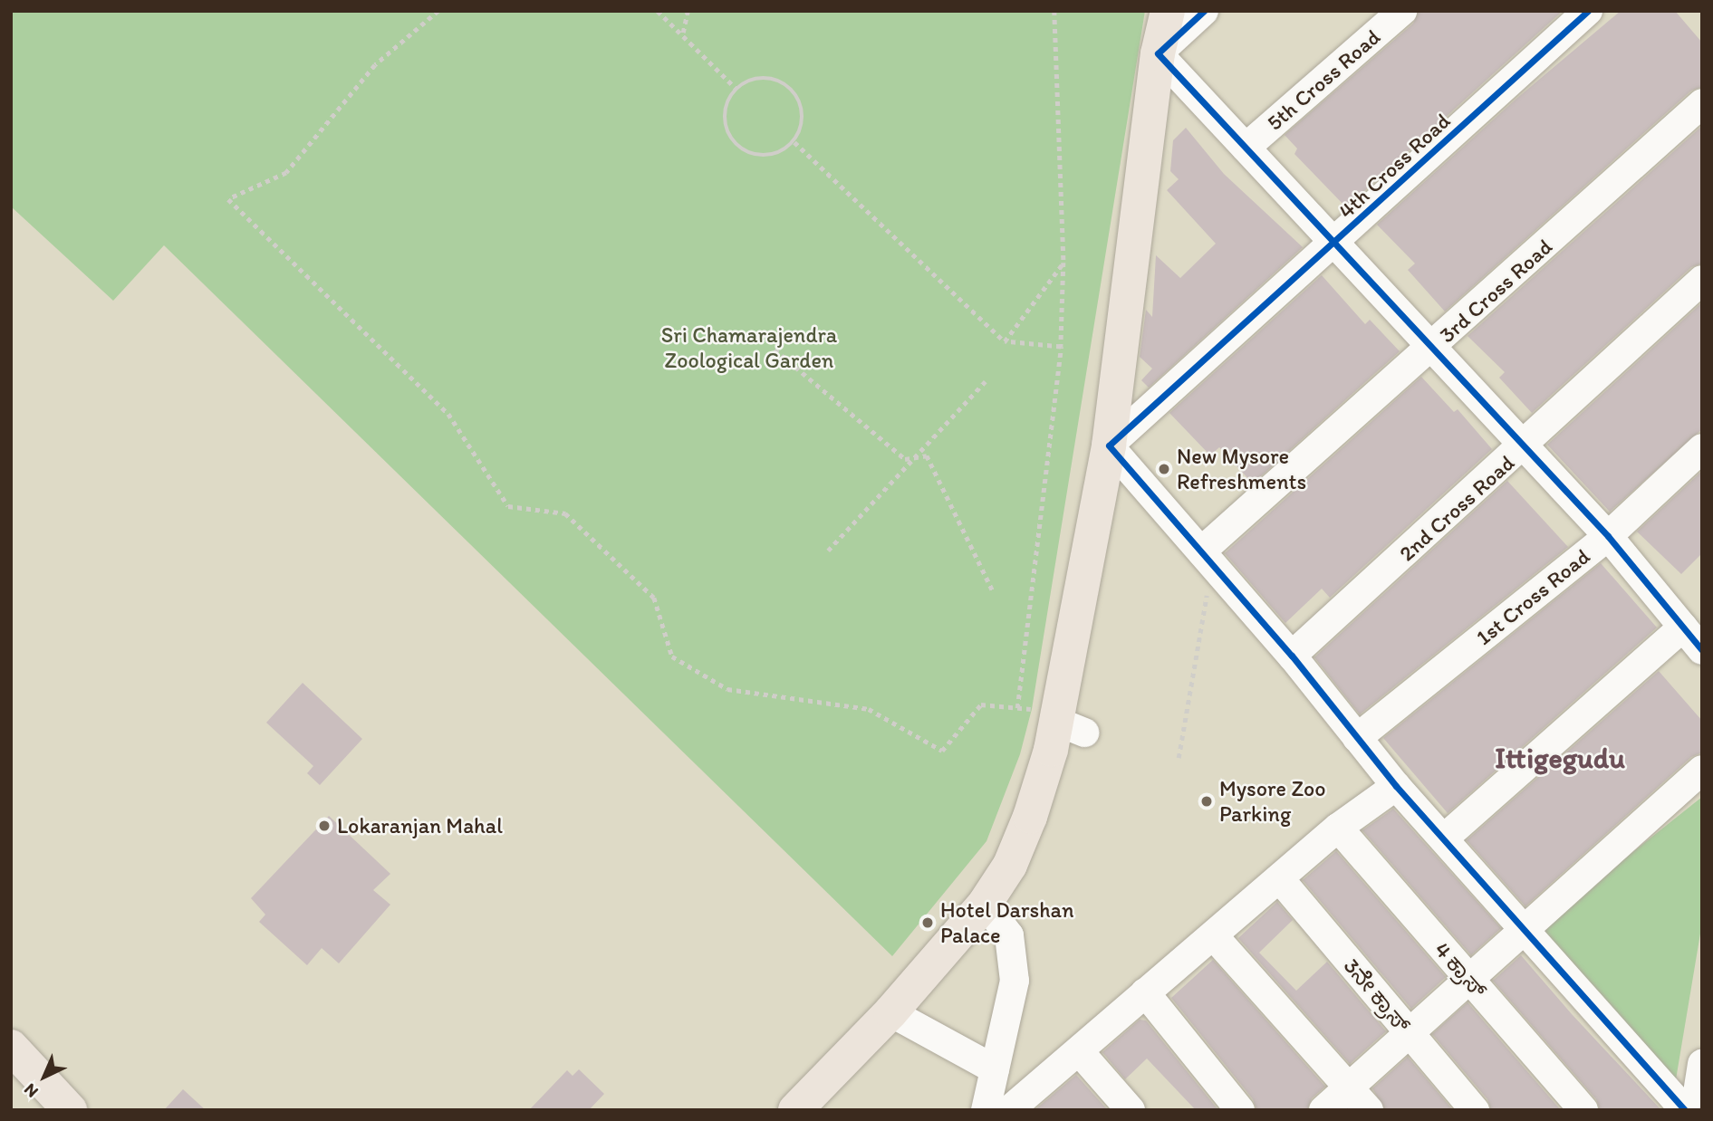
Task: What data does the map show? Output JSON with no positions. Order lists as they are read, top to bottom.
{
  "streets": {
    "street": [
      "5th Cross Road",
      "4th Cross Road",
      "3rd Cross Road",
      "2nd Cross Road",
      "1st Cross Road",
      "4 ಕ್ರಾಸ್",
      "3ನೆೇ ಕ್ರಾಸ್"
    ]
  },
  "districts": ["Ittigegudu"],
  "parks": ["Sri Chamarajendra Zoological Garden"],
  "places": [
    "New Mysore Refreshments",
    "Mysore Zoo Parking",
    "Lokaranjan Mahal",
    "Hotel Darshan Palace"
  ],
  "north": "bottom left"
}
